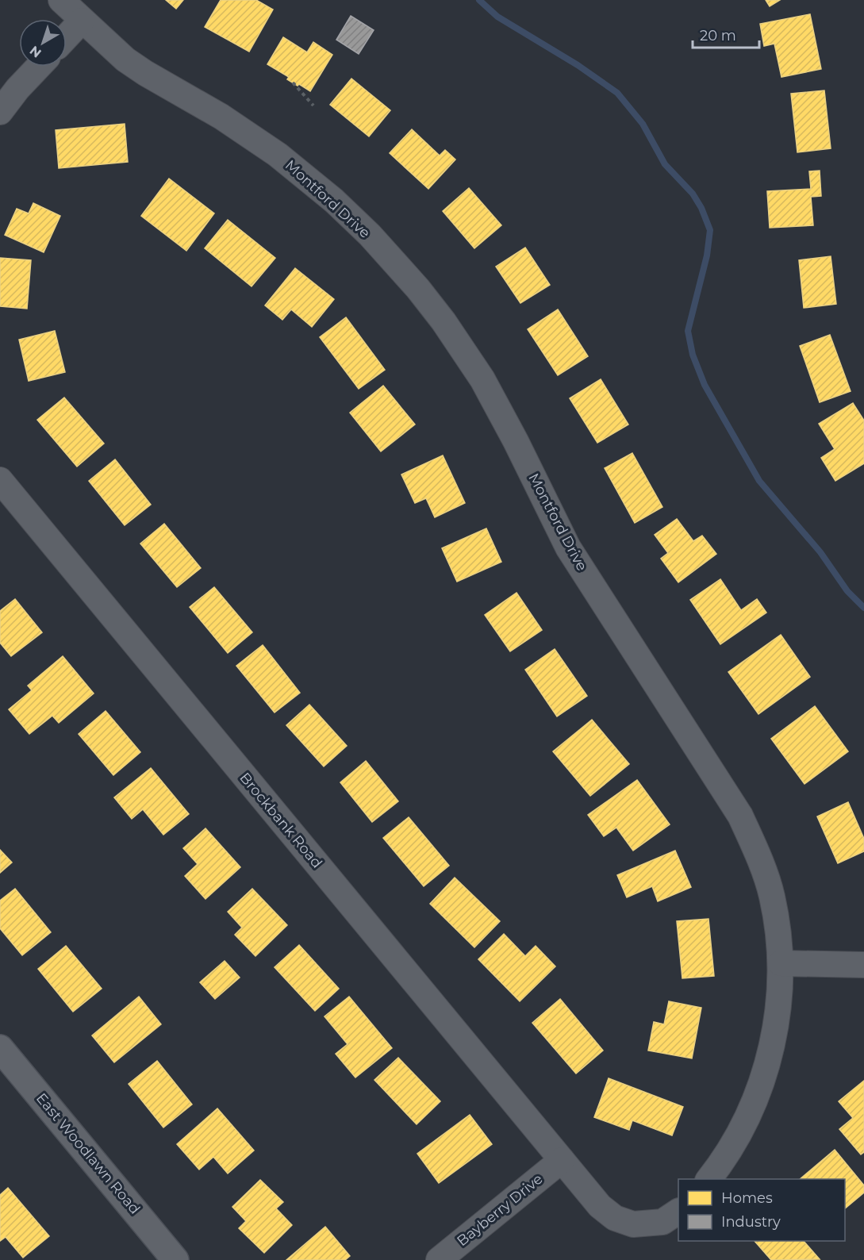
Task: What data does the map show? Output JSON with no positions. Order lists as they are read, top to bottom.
{
  "streets": {
    "main road": ["East Woodlawn Road"],
    "street": ["Montford Drive", "Brockbank Road", "Bayberry Drive"]
  },
  "crossings": [
    ["Brockbank Road", "Bayberry Drive"]
  ],
  "legend": ["Homes", "Industry"],
  "scale_bar": "20 m",
  "north": "bottom left"
}
